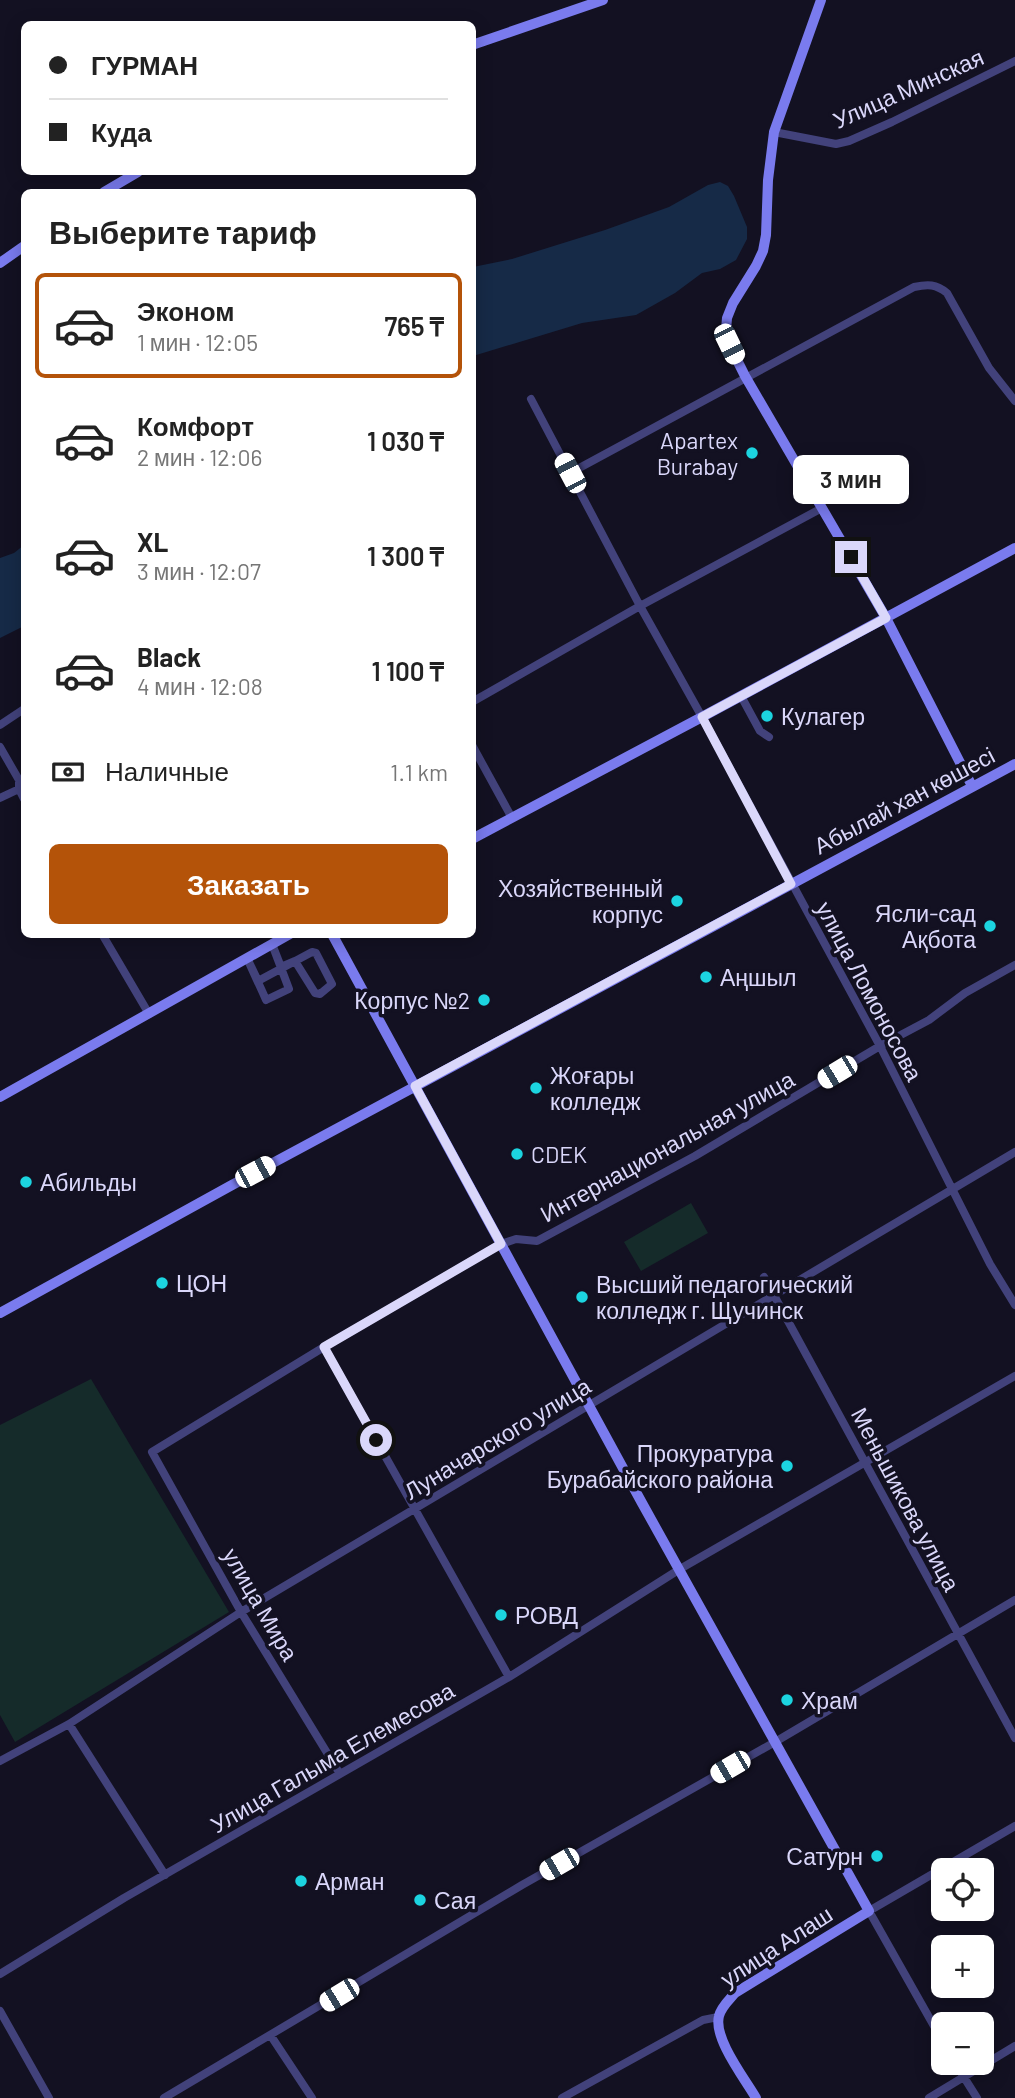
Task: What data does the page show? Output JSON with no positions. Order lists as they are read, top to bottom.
{
  "streets": {
    "street": [
      "Улица Минская",
      "Абылай хан көшесі",
      "улица Ломоносова",
      "Интернациональная улица",
      "Луначарского улица",
      "Меньшикова улица",
      "улица Мира",
      "Улица Галыма Елемесова",
      "улица Алаш"
    ]
  },
  "crossings": [
    ["Абылай хан көшесі", "улица Ломоносова"],
    ["улица Ломоносова", "Интернациональная улица"],
    ["улица Ломоносова", "Луначарского улица"],
    ["Интернациональная улица", "улица Мира"],
    ["Луначарского улица", "Меньшикова улица"],
    ["Луначарского улица", "улица Мира"],
    ["Меньшикова улица", "Улица Галыма Елемесова"],
    ["улица Мира", "Улица Галыма Елемесова"]
  ],
  "places": [
    "Apartex Burabay",
    "Кулагер",
    "Хозяйственный корпус",
    "Ясли-сад Ақбота",
    "Аңшыл",
    "Корпус №2",
    "Жоғары колледж",
    "CDEK",
    "Абильды",
    "ЦОН",
    "Высший педагогический колледж г. Щучинск",
    "Прокуратура Бурабайского района",
    "РОВД",
    "Храм",
    "Сатурн",
    "Арман",
    "Сая"
  ],
  "page": {
    "banner": ["ГУРМАН", "Куда"],
    "heading": "Выберите тариф",
    "list": [
      {
        "name": "Эконом",
        "note": "1 мин · 12:05",
        "value": "765 ₸"
      },
      {
        "name": "Комфорт",
        "note": "2 мин · 12:06",
        "value": "1 030 ₸"
      },
      {
        "name": "XL",
        "note": "3 мин · 12:07",
        "value": "1 300 ₸"
      },
      {
        "name": "Black",
        "note": "4 мин · 12:08",
        "value": "1 100 ₸"
      }
    ],
    "bubble": "3 мин",
    "pay": ["Наличные", "1.1 km"],
    "buttons": "Заказать",
    "map_buttons": ["+", "−"]
  }
}
